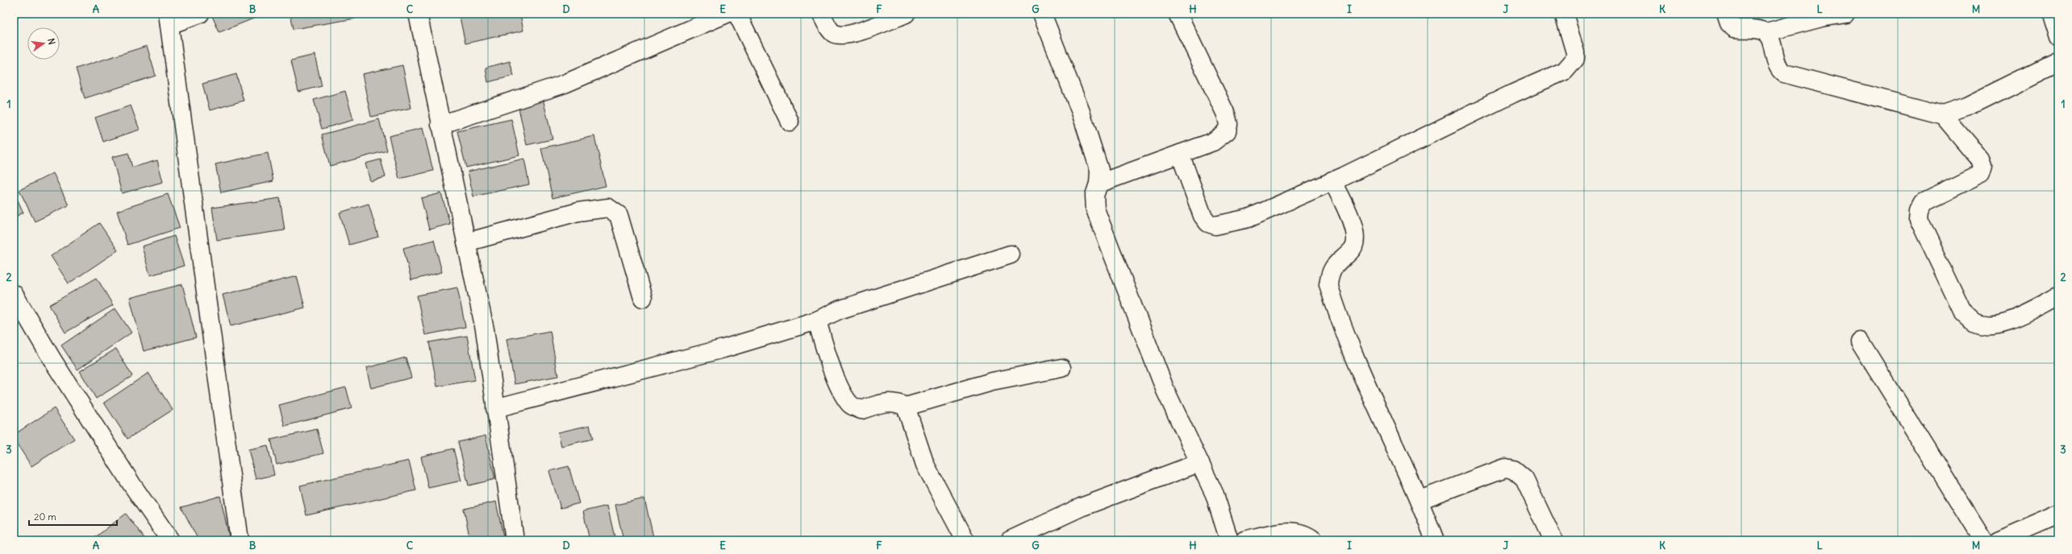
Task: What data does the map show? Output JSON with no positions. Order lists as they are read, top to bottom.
{
  "scale_bar": "20 m",
  "north": "right",
  "grid": {
    "columns": [
      "A",
      "B",
      "C",
      "D",
      "E",
      "F",
      "G",
      "H",
      "I",
      "J",
      "K",
      "L",
      "M"
    ],
    "rows": ["1", "2", "3"]
  }
}
